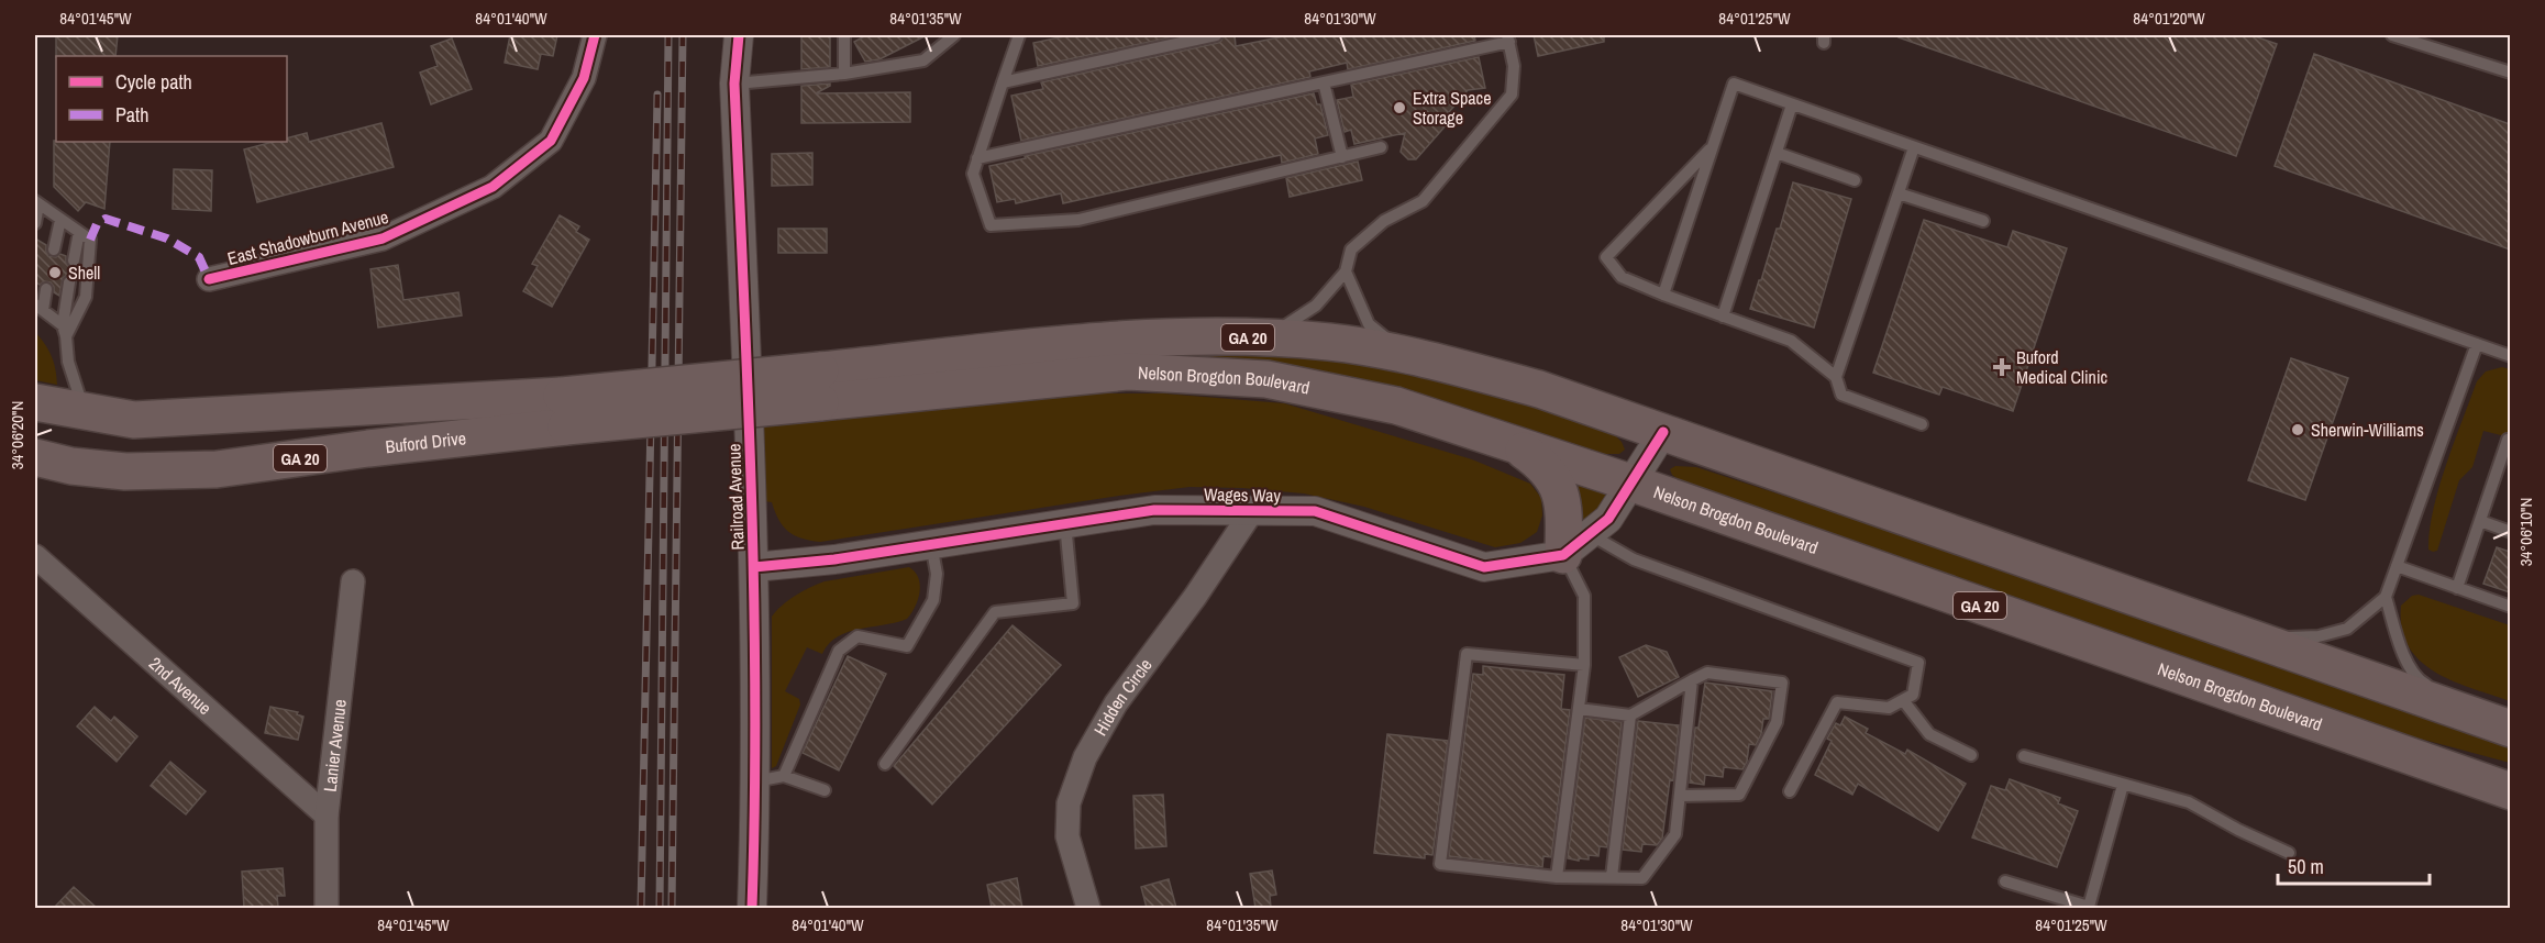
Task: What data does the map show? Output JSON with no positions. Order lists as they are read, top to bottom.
{
  "streets": {
    "highway": ["GA 20", "Nelson Brogdon Boulevard", "Buford Drive"],
    "street": [
      "East Shadowburn Avenue",
      "Wages Way",
      "Railroad Avenue",
      "2nd Avenue",
      "Hidden Circle",
      "Lanier Avenue"
    ]
  },
  "crossings": [
    ["Nelson Brogdon Boulevard", "Buford Drive"],
    ["Wages Way", "Railroad Avenue"],
    ["Wages Way", "Hidden Circle"],
    ["2nd Avenue", "Lanier Avenue"]
  ],
  "places": {
    "other": ["Extra Space Storage", "Shell", "Sherwin-Williams"],
    "health": ["Buford Medical Clinic"]
  },
  "legend": ["Cycle path", "Path"],
  "scale_bar": "50 m",
  "coordinates": [
    "84°01'45\"W",
    "84°01'40\"W",
    "84°01'35\"W",
    "84°01'30\"W",
    "84°01'25\"W",
    "84°01'20\"W",
    "34°06'20\"N",
    "34°06'10\"N"
  ]
}
